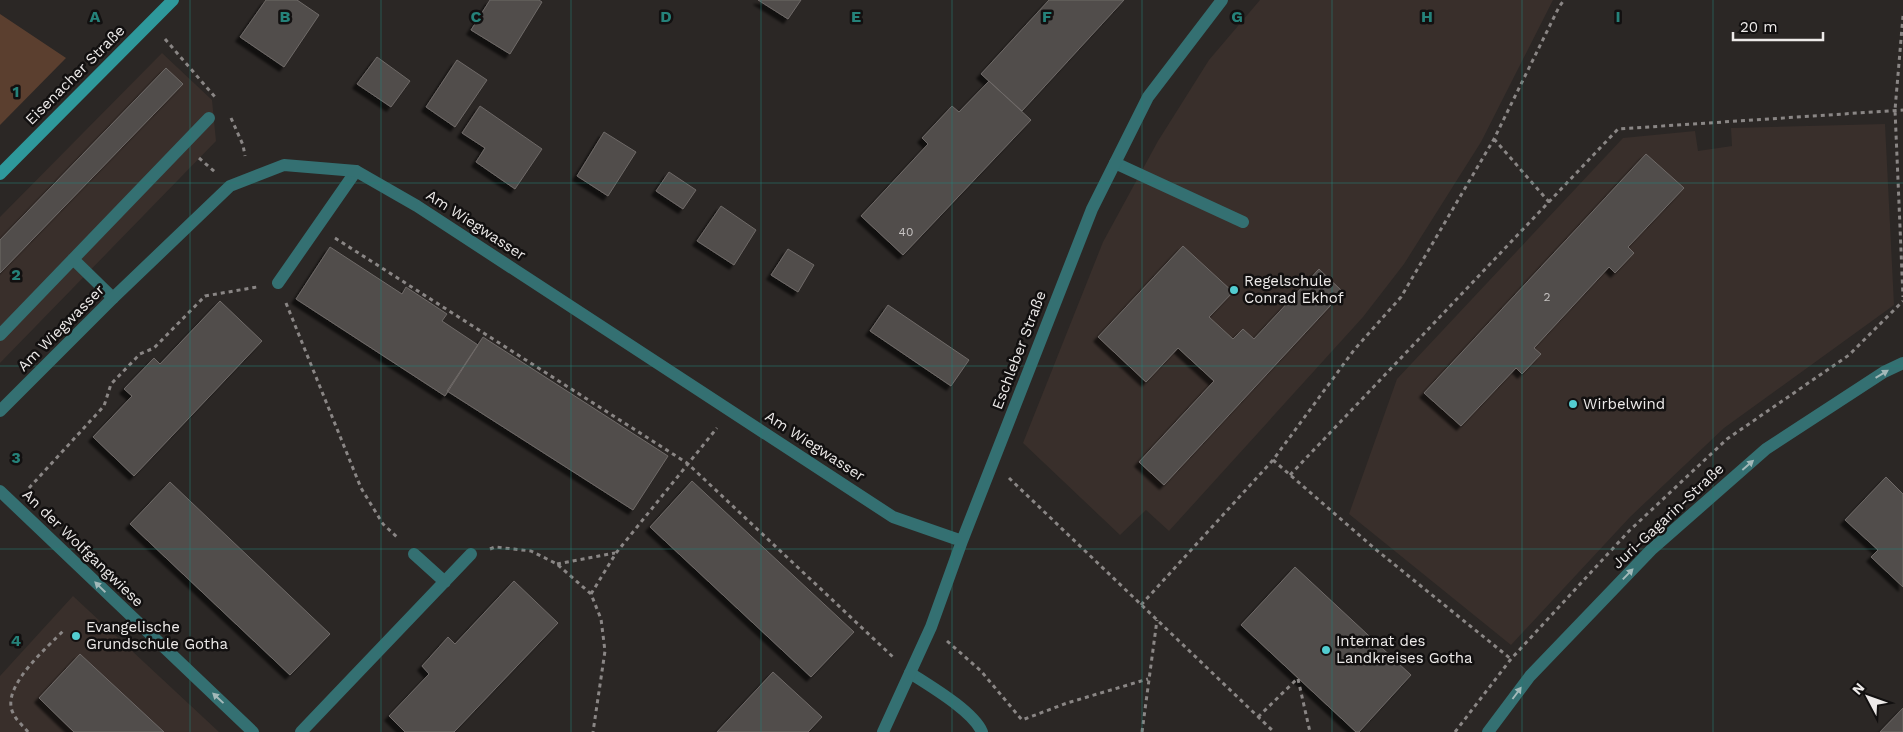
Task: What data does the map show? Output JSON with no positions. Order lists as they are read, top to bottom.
{
  "streets": {
    "main road": ["Eisenacher Straße"],
    "street": [
      "Am Wiegwasser",
      "Eschleber Straße",
      "Juri-Gagarin-Straße",
      "An der Wolfgangwiese"
    ]
  },
  "crossings": [
    ["Am Wiegwasser", "Eschleber Straße"]
  ],
  "one_way": ["Juri-Gagarin-Straße", "An der Wolfgangwiese"],
  "places": [
    "Regelschule Conrad Ekhof",
    "Wirbelwind",
    "Evangelische Grundschule Gotha",
    "Internat des Landkreises Gotha"
  ],
  "house_numbers": ["40", "2"],
  "scale_bar": "20 m",
  "north": "top left",
  "grid": {
    "columns": [
      "A",
      "B",
      "C",
      "D",
      "E",
      "F",
      "G",
      "H",
      "I"
    ],
    "rows": [
      "1",
      "2",
      "3",
      "4"
    ]
  }
}
